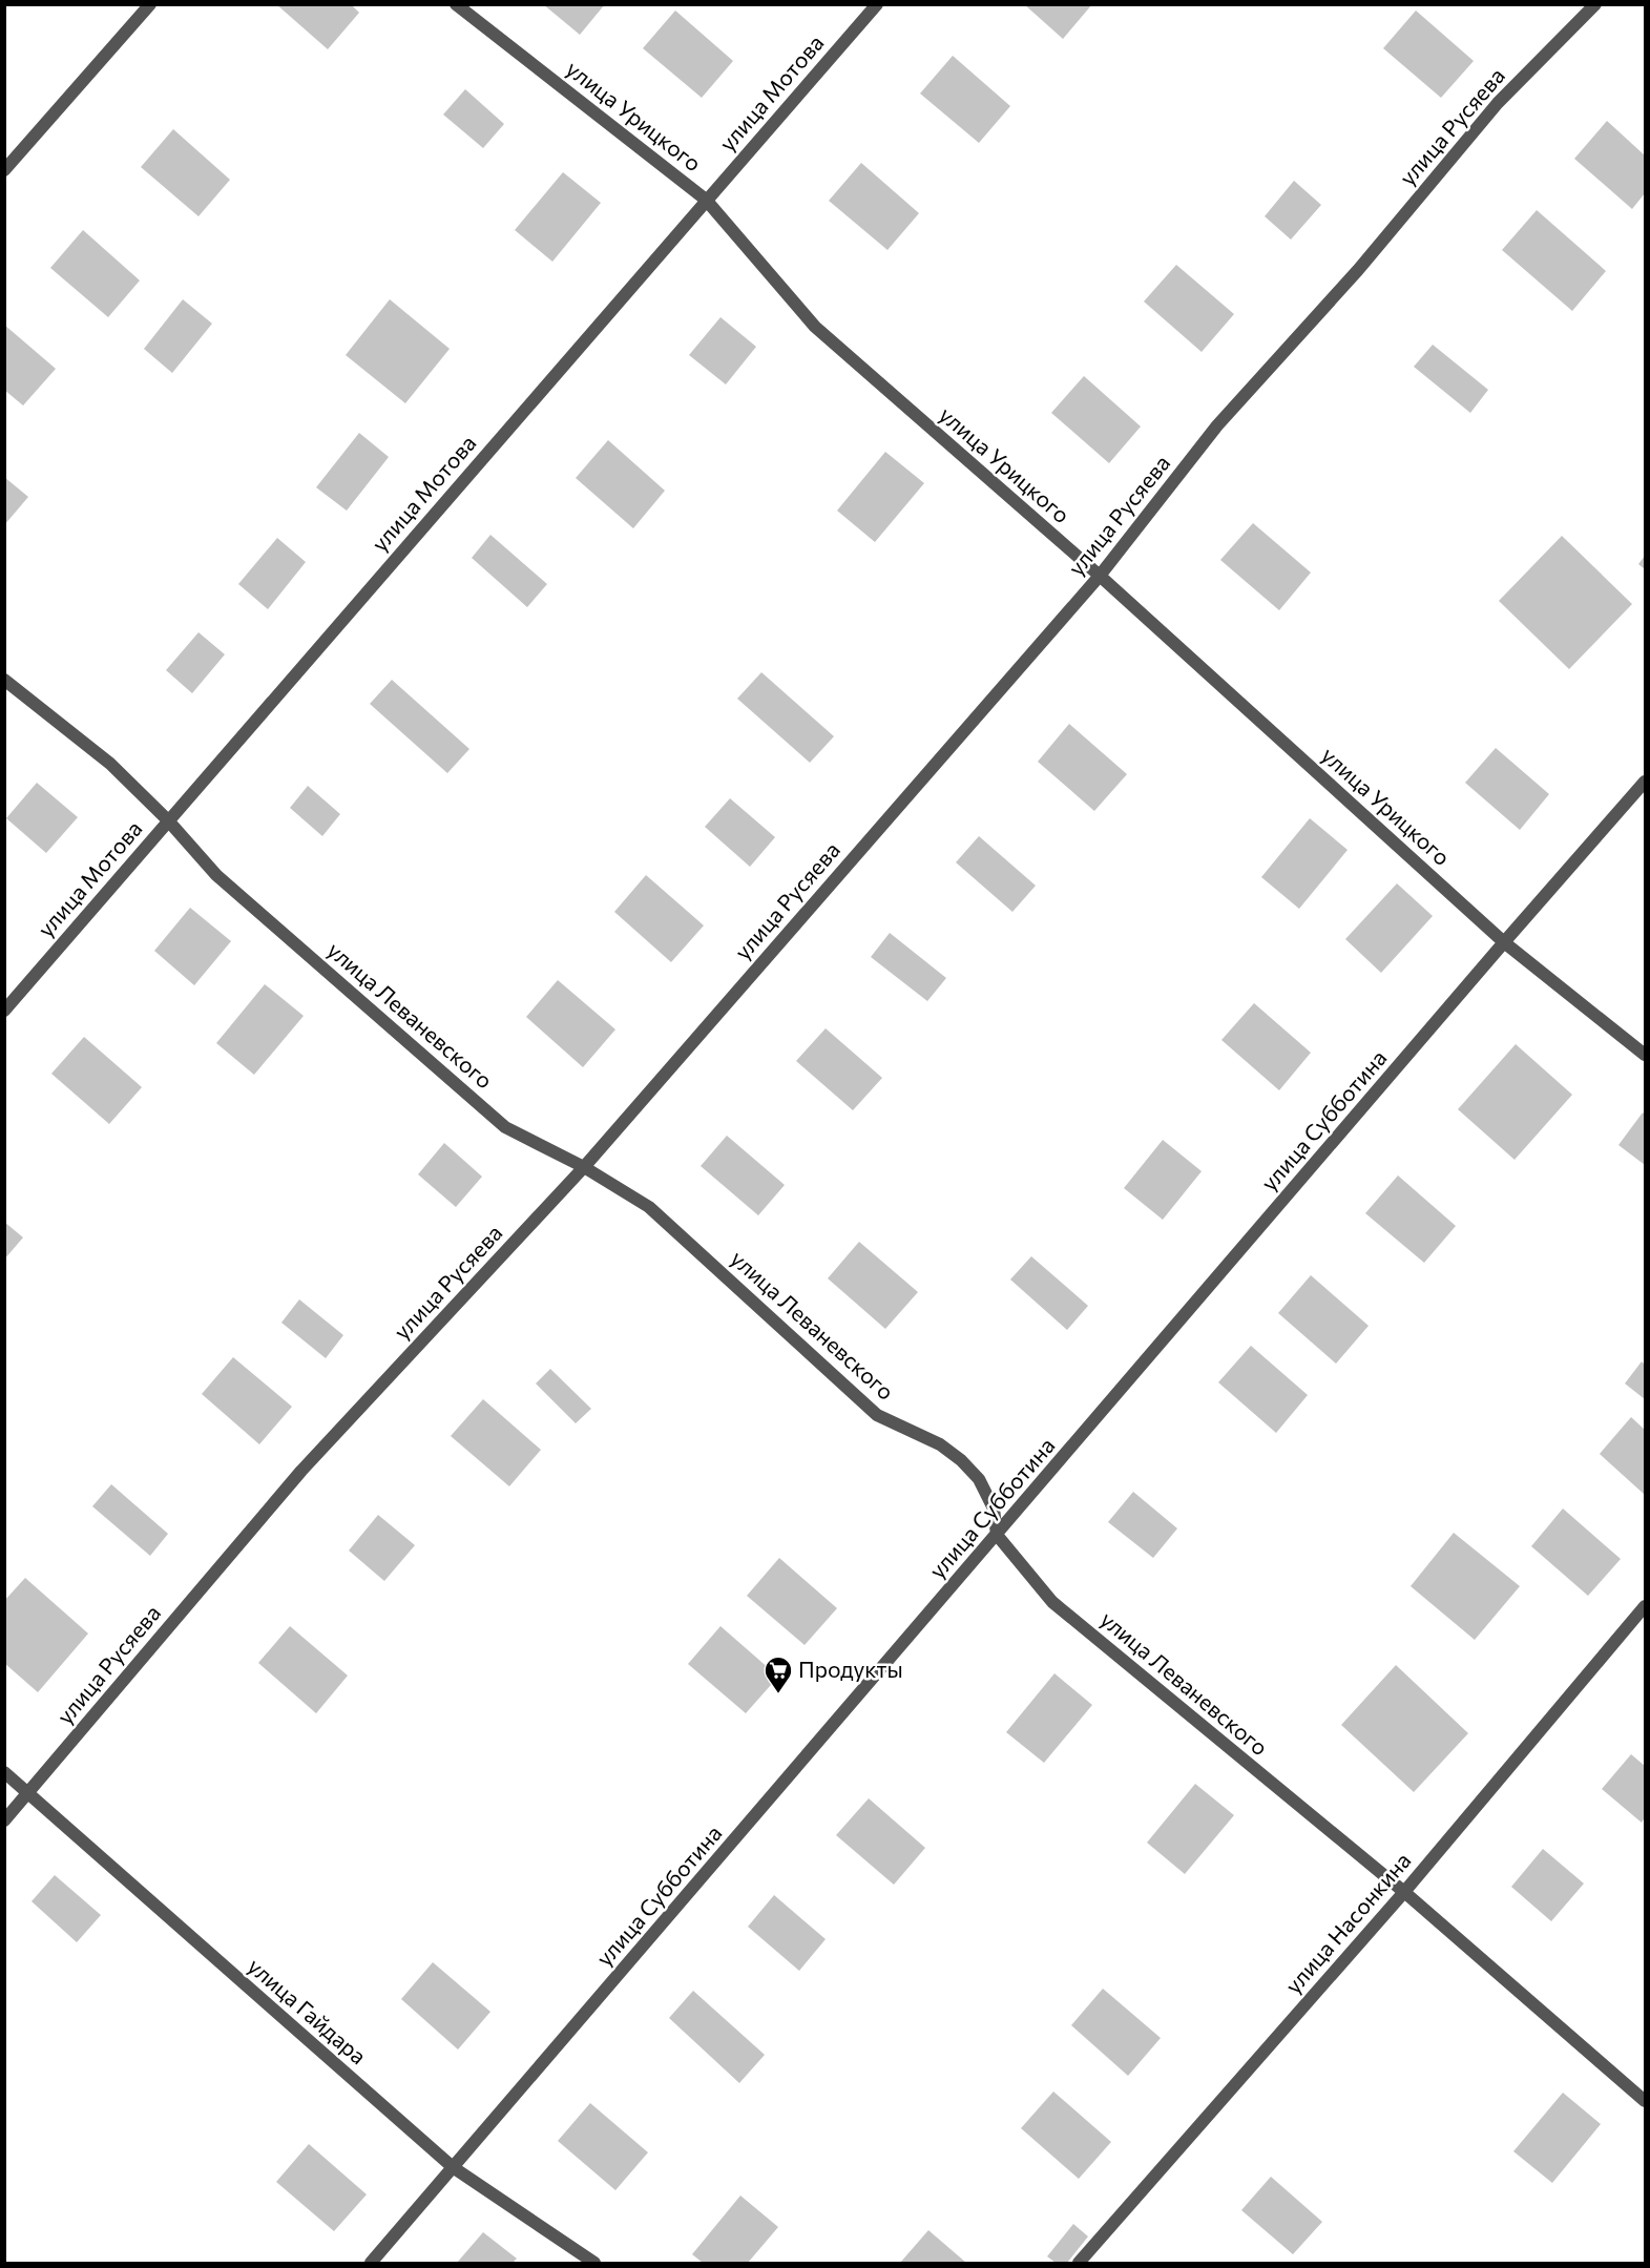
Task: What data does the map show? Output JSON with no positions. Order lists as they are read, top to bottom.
{
  "streets": {
    "street": [
      "улица Мотова",
      "улица Урицкого",
      "улица Русяева",
      "улица Леваневского",
      "улица Субботина",
      "улица Насонкина",
      "улица Гайдара"
    ]
  },
  "crossings": [
    ["улица Мотова", "улица Урицкого"],
    ["улица Мотова", "улица Леваневского"],
    ["улица Урицкого", "улица Русяева"],
    ["улица Урицкого", "улица Субботина"],
    ["улица Русяева", "улица Леваневского"],
    ["улица Русяева", "улица Гайдара"],
    ["улица Леваневского", "улица Субботина"],
    ["улица Леваневского", "улица Насонкина"],
    ["улица Субботина", "улица Гайдара"]
  ],
  "places": {
    "supermarket": ["Продукты"]
  }
}
